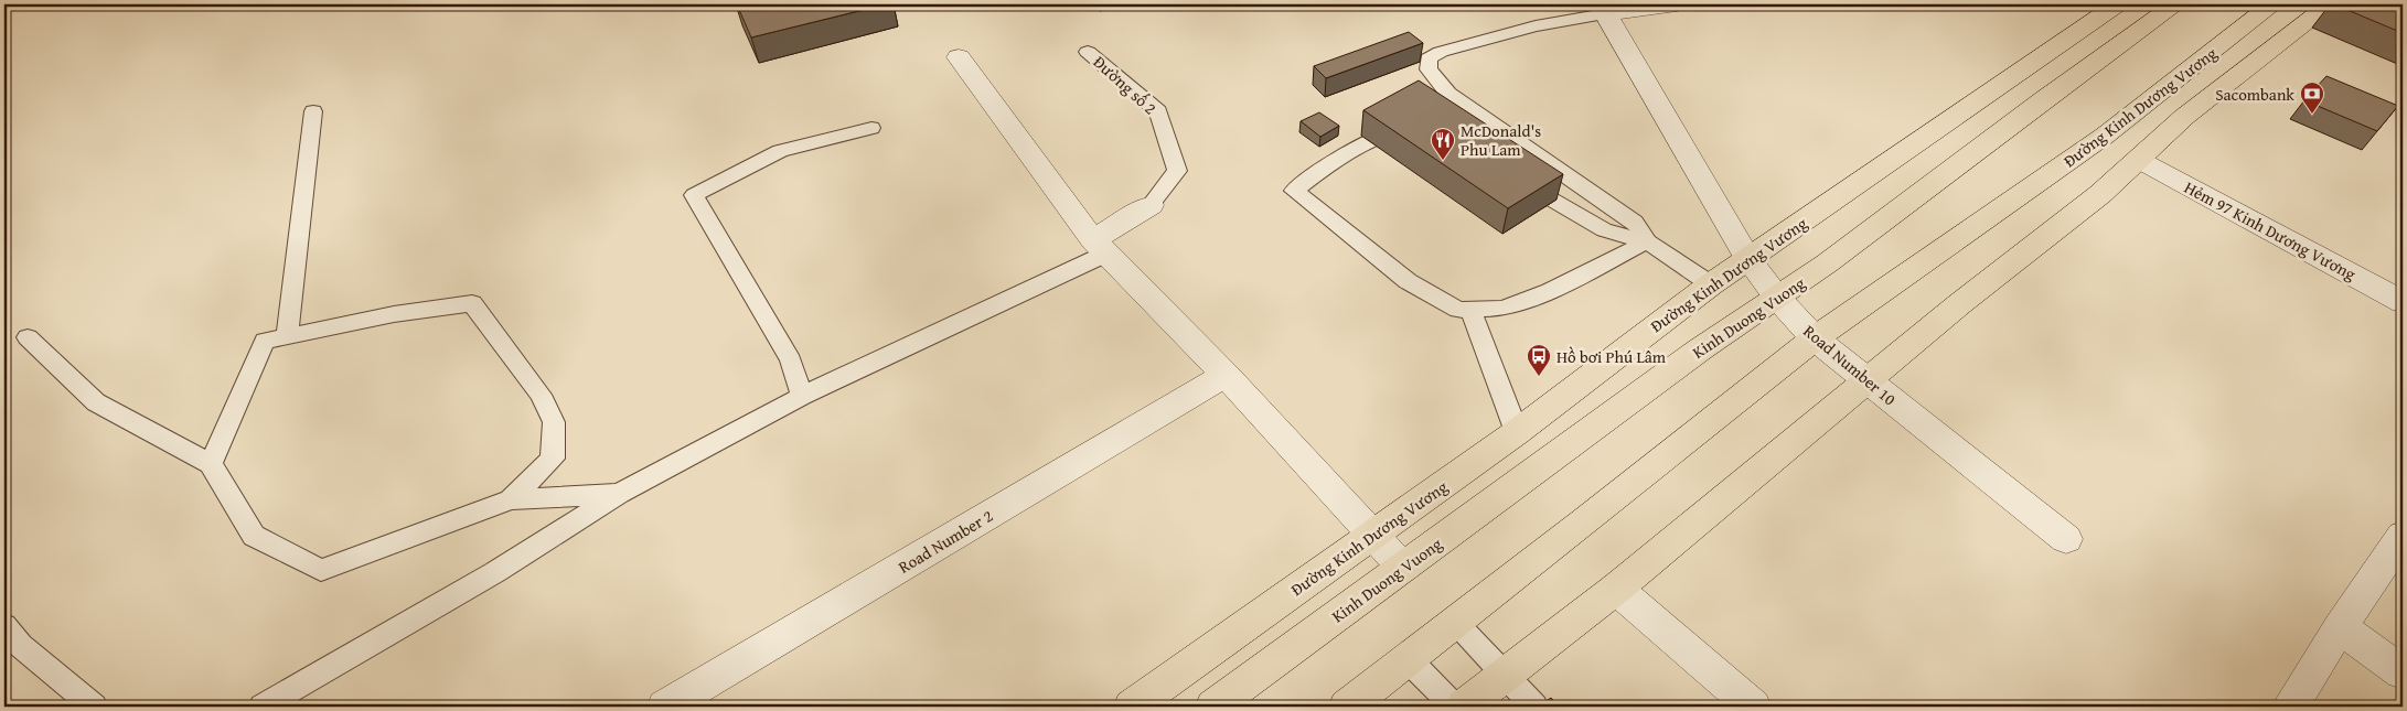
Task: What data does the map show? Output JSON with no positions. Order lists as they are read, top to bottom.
{
  "streets": {
    "main road": ["Đường Kinh Dương Vương", "Kinh Duong Vuong"],
    "street": [
      "Đường số 2",
      "Hẻm 97 Kinh Dương Vương",
      "Road Number 10",
      "Road Number 2"
    ]
  },
  "crossings": [
    ["Đường Kinh Dương Vương", "Hẻm 97 Kinh Dương Vương"],
    ["Đường Kinh Dương Vương", "Road Number 10"],
    ["Kinh Duong Vuong", "Road Number 10"]
  ],
  "places": {
    "bank": ["Sacombank"],
    "restaurant": ["McDonald's Phu Lam"],
    "bus stop": ["Hồ bơi Phú Lâm"]
  }
}
